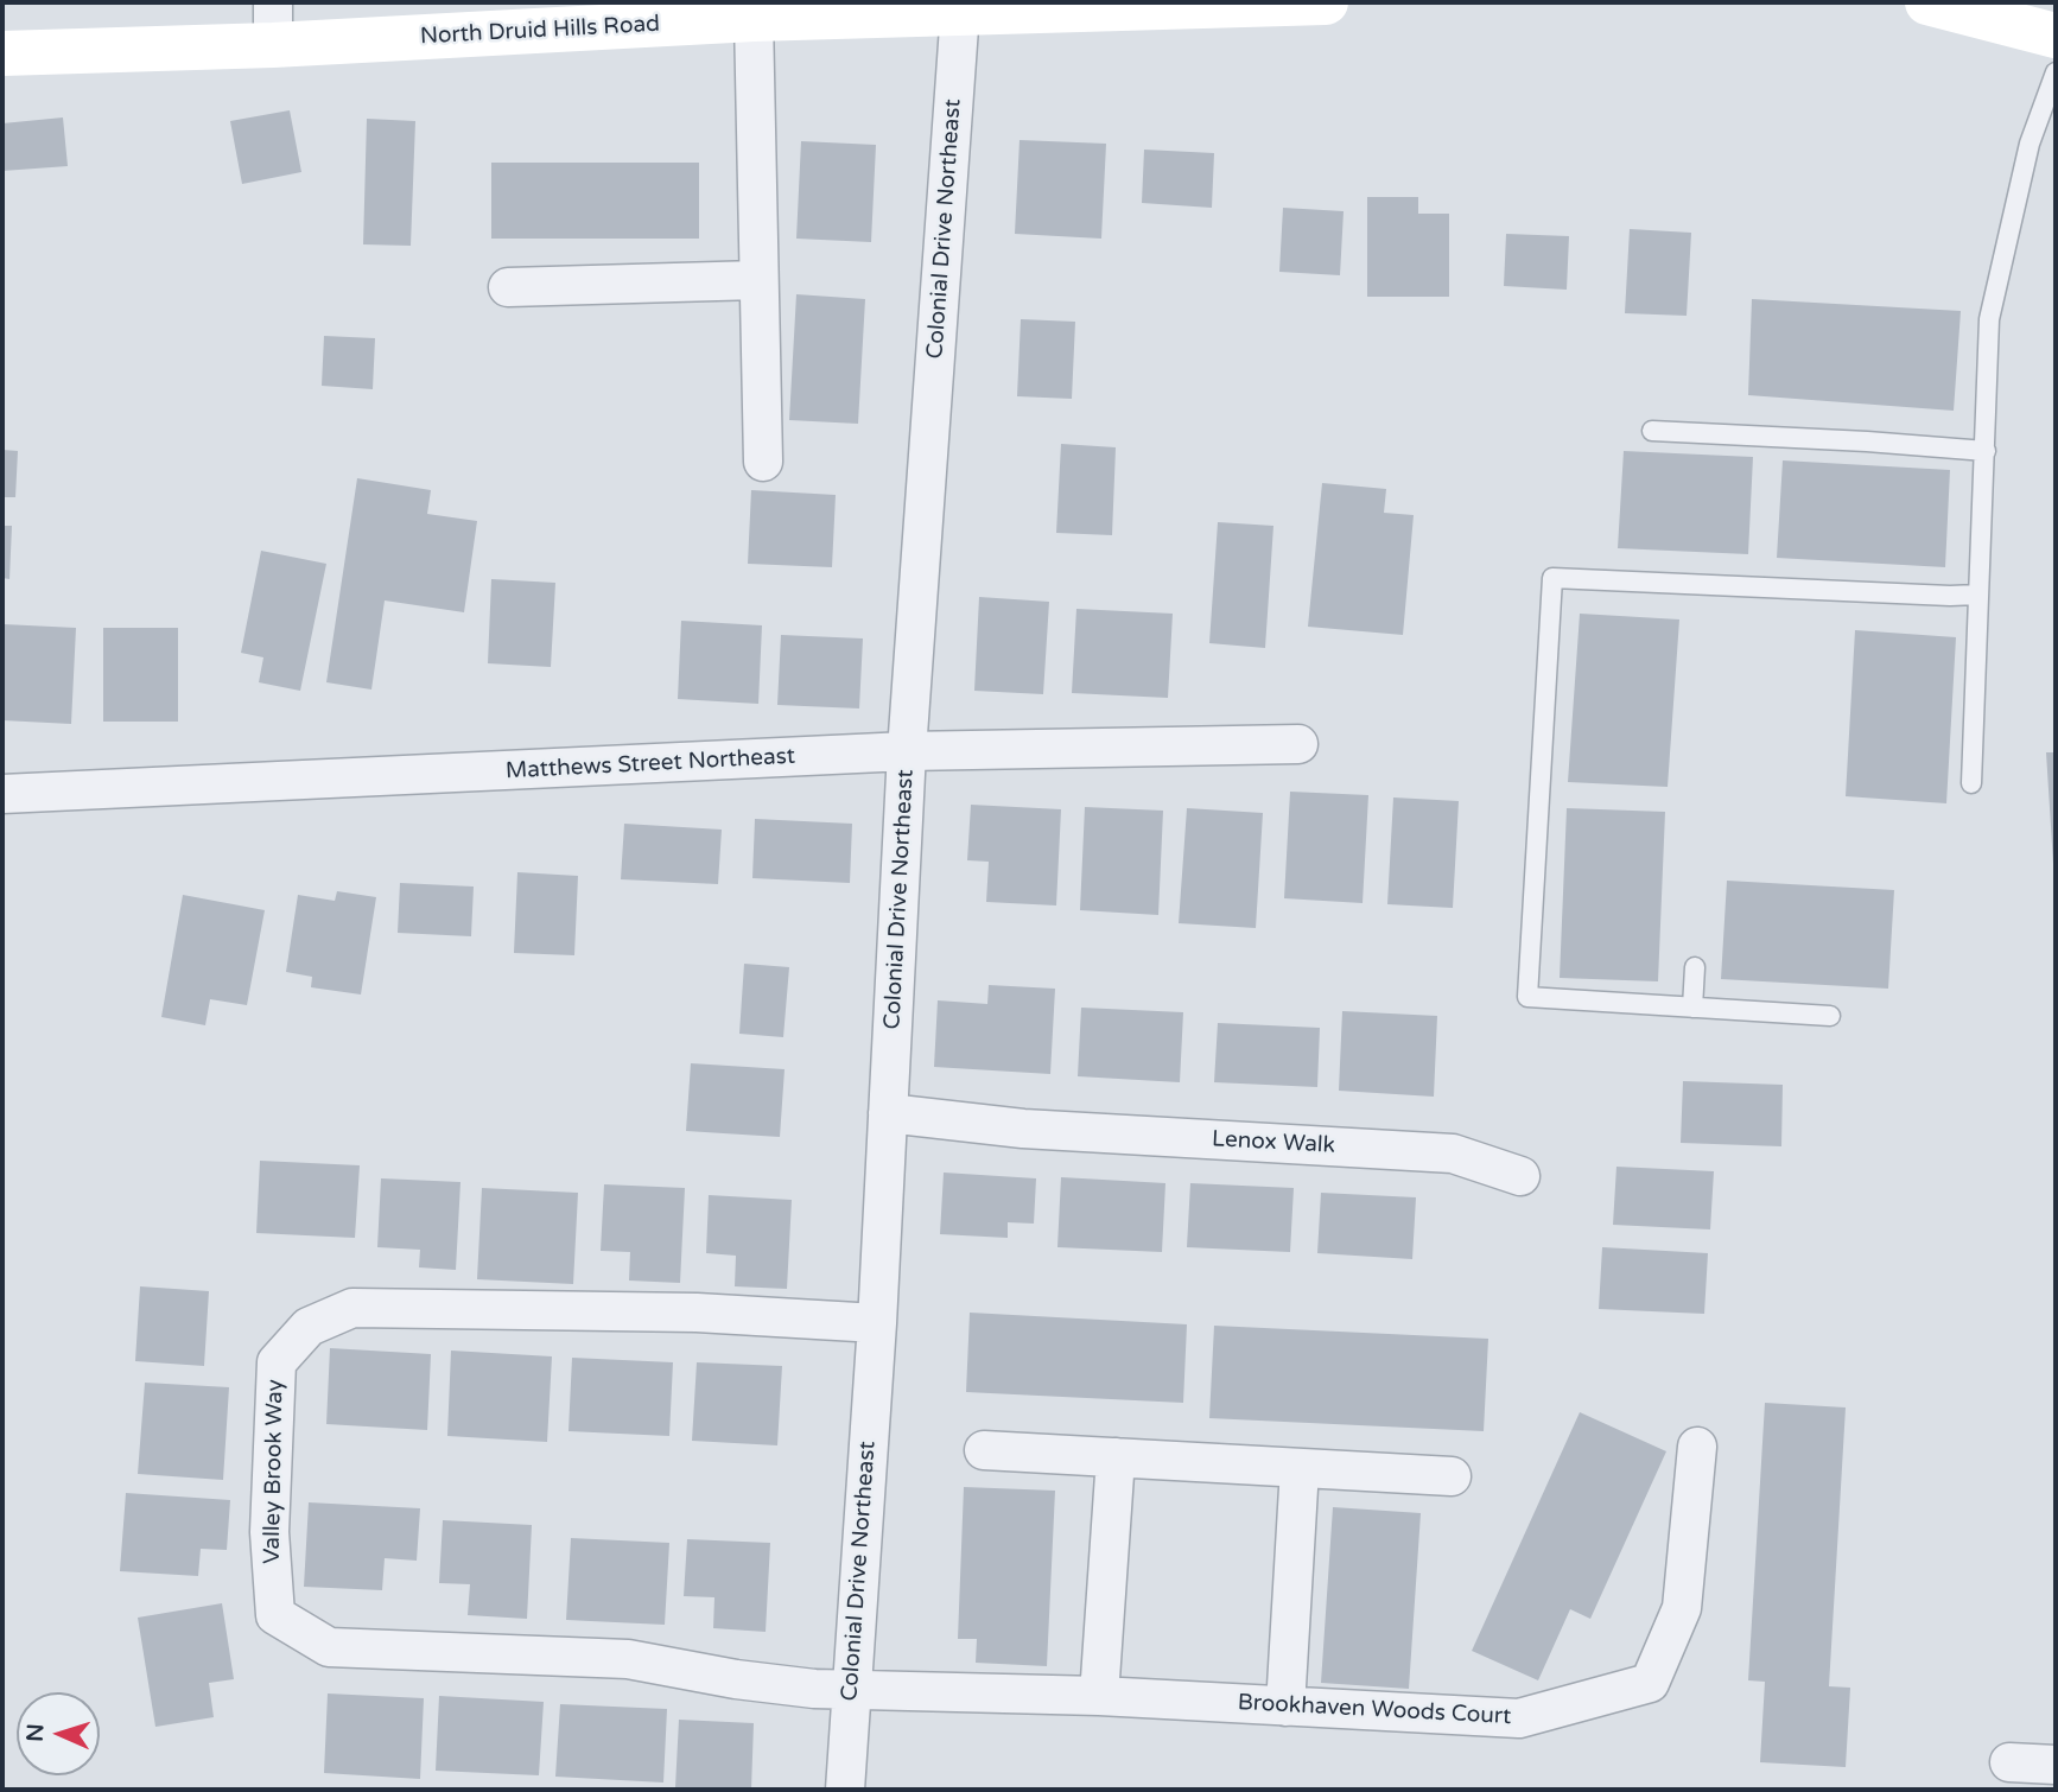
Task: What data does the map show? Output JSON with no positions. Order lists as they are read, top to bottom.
{
  "streets": {
    "main road": ["North Druid Hills Road"],
    "street": [
      "Colonial Drive Northeast",
      "Matthews Street Northeast",
      "Lenox Walk",
      "Valley Brook Way",
      "Brookhaven Woods Court"
    ]
  },
  "crossings": [
    ["North Druid Hills Road", "Colonial Drive Northeast"],
    ["Colonial Drive Northeast", "Matthews Street Northeast"],
    ["Colonial Drive Northeast", "Lenox Walk"],
    ["Colonial Drive Northeast", "Valley Brook Way"],
    ["Colonial Drive Northeast", "Brookhaven Woods Court"],
    ["Valley Brook Way", "Brookhaven Woods Court"]
  ],
  "north": "left"
}
